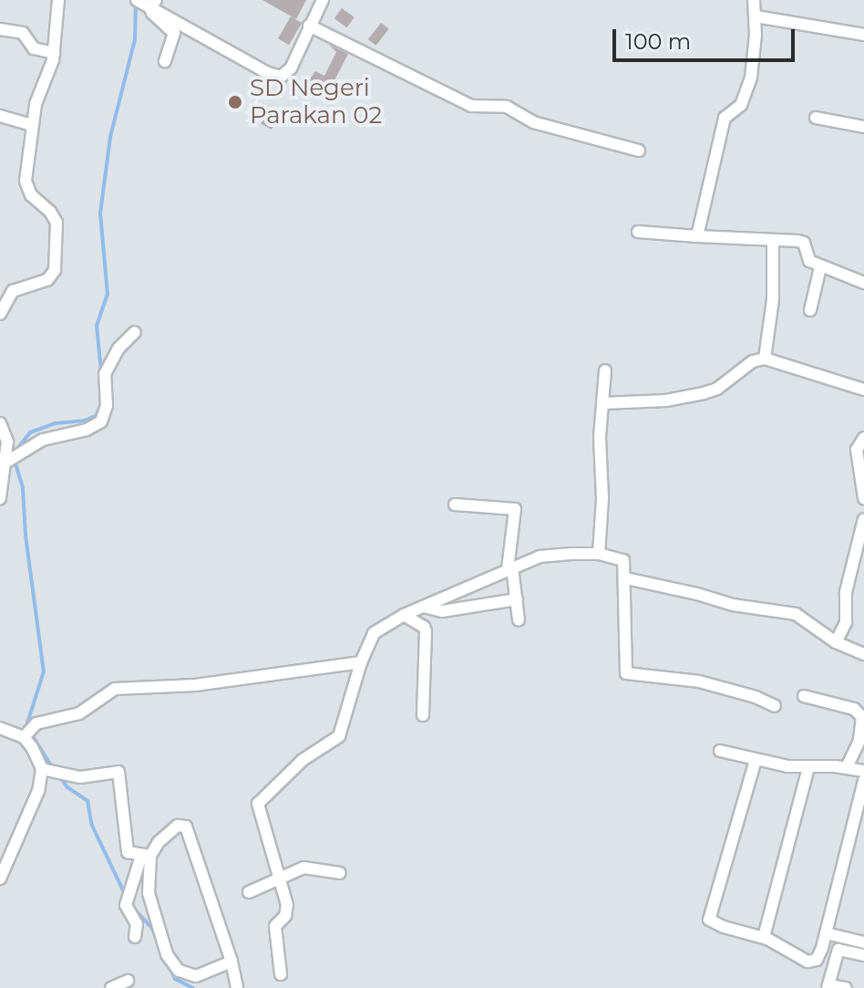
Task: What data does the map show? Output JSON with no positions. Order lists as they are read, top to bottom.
{
  "places": ["SD Negeri Parakan 02"],
  "scale_bar": "100 m"
}
